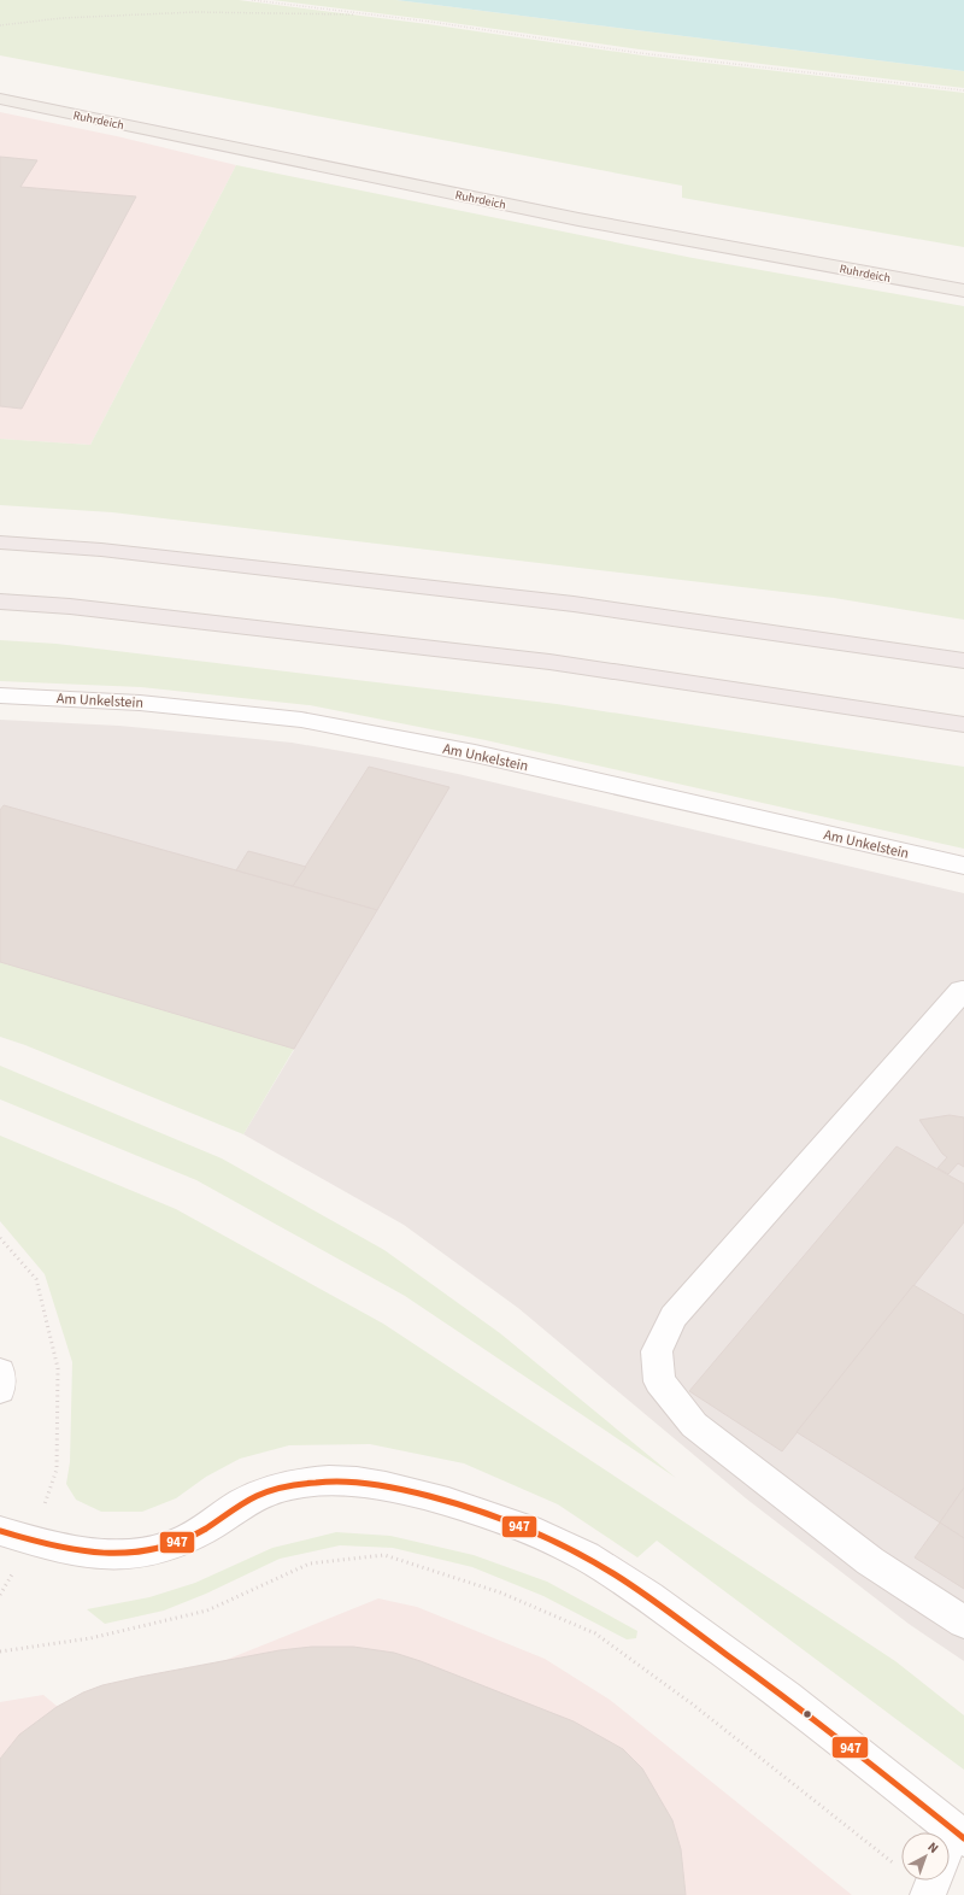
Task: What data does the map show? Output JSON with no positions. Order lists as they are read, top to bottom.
{
  "streets": {
    "main road": ["Ruhrdeich"],
    "street": ["Am Unkelstein"]
  },
  "lines": ["transit line 947"],
  "north": "top right"
}
